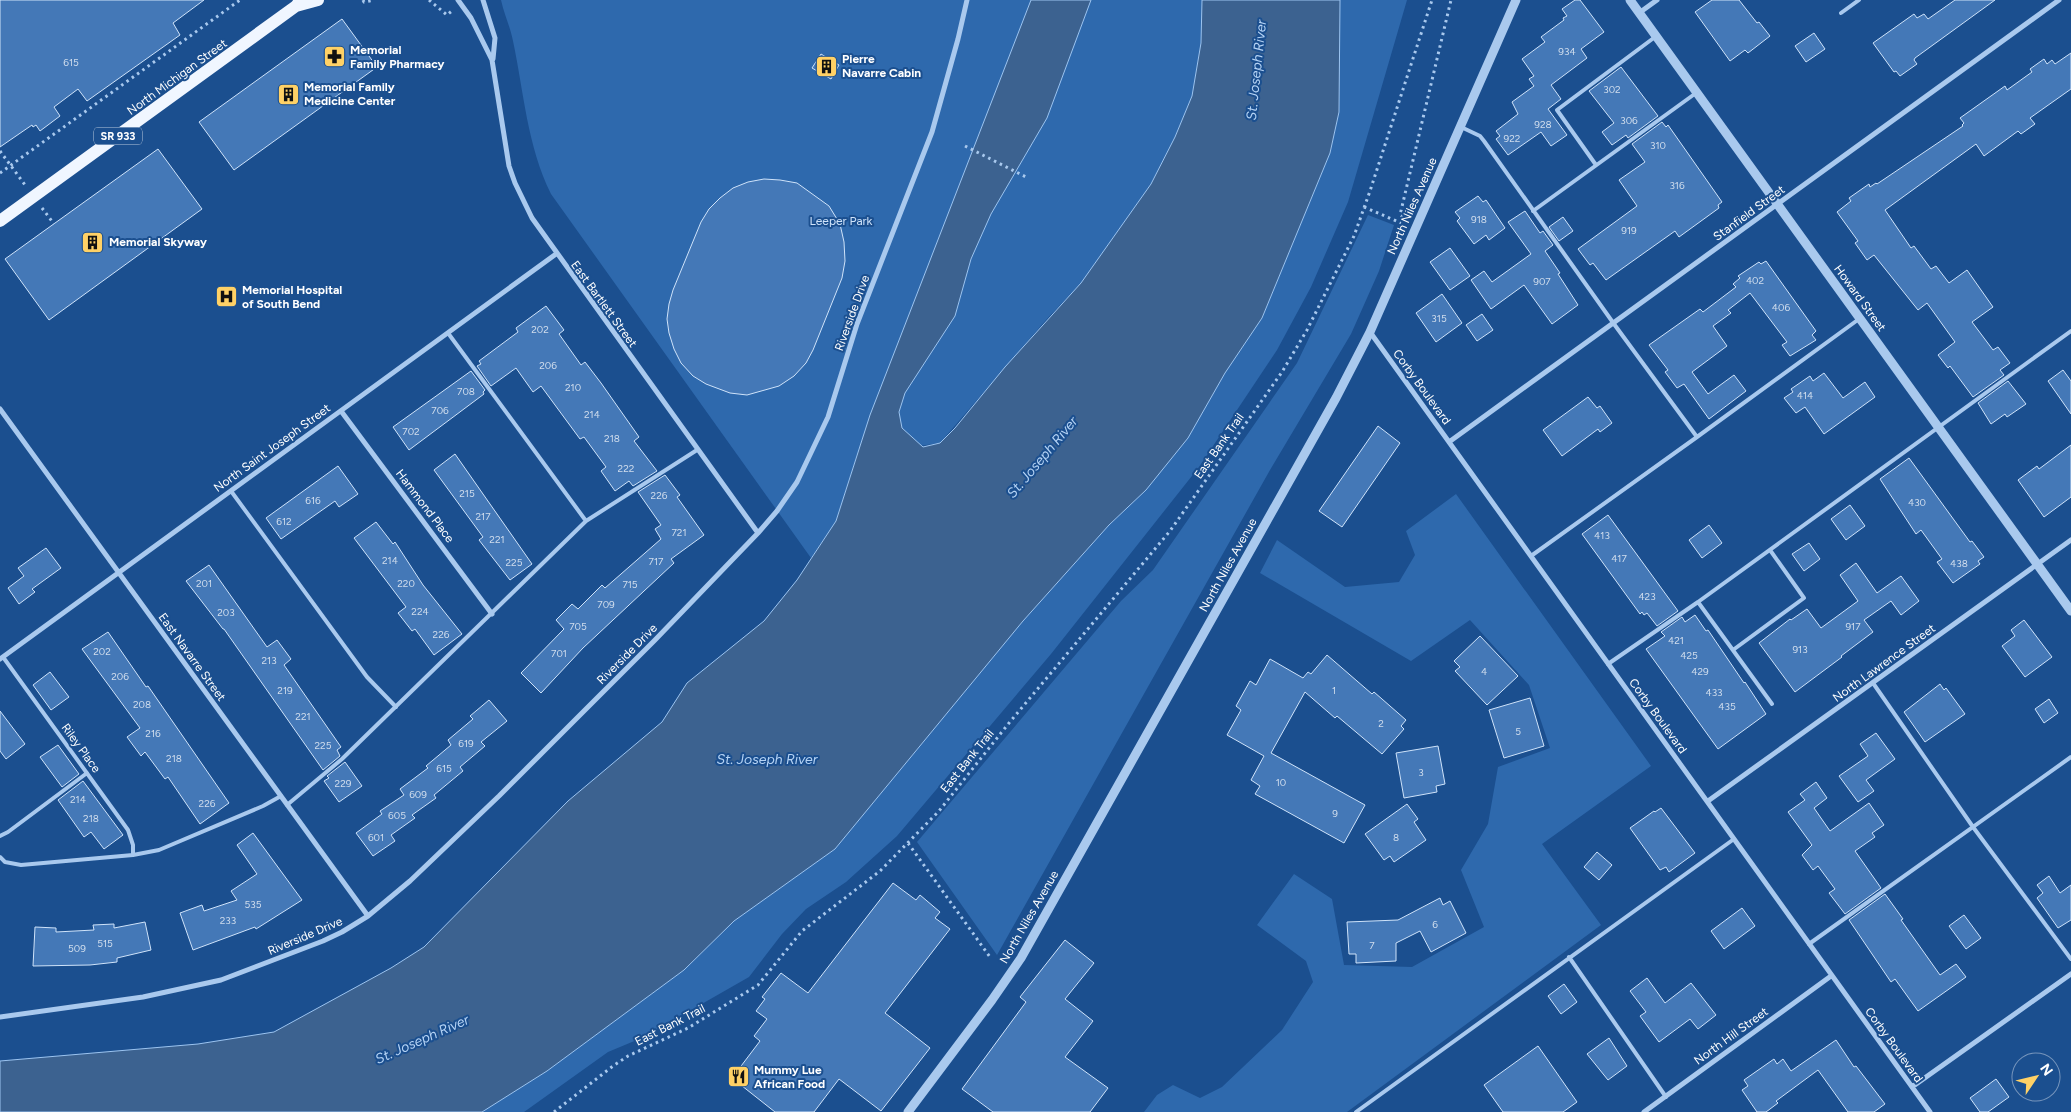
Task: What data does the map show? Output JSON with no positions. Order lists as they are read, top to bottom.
{
  "streets": {
    "main road": ["North Michigan Street", "SR 933"],
    "street": [
      "North Niles Avenue",
      "Stanfield Street",
      "Howard Street",
      "East Bartlett Street",
      "Riverside Drive",
      "Corby Boulevard",
      "North Saint Joseph Street",
      "Hammond Place",
      "East Navarre Street",
      "North Lawrence Street",
      "North Hill Street"
    ],
    "lane": ["Riley Place"],
    "path": ["East Bank Trail"]
  },
  "crossings": [
    ["North Niles Avenue", "Corby Boulevard"],
    ["Stanfield Street", "Howard Street"],
    ["Stanfield Street", "Corby Boulevard"],
    ["Howard Street", "North Lawrence Street"],
    ["East Bartlett Street", "Riverside Drive"],
    ["East Bartlett Street", "North Saint Joseph Street"],
    ["Riverside Drive", "East Navarre Street"],
    ["Corby Boulevard", "North Lawrence Street"],
    ["Corby Boulevard", "North Hill Street"],
    ["North Saint Joseph Street", "Hammond Place"],
    ["North Saint Joseph Street", "East Navarre Street"],
    ["North Saint Joseph Street", "Riley Place"]
  ],
  "water": ["St. Joseph River"],
  "parks": ["Leeper Park"],
  "places": {
    "pharmacy": ["Memorial Family Pharmacy"],
    "building": ["Pierre Navarre Cabin", "Memorial Family Medicine Center", "Memorial Skyway"],
    "hospital": ["Memorial Hospital of South Bend"],
    "restaurant": ["Mummy Lue African Food"]
  },
  "house_numbers": [
    "934",
    "615",
    "302",
    "306",
    "928",
    "922",
    "310",
    "316",
    "918",
    "919",
    "402",
    "907",
    "406",
    "315",
    "202",
    "206",
    "210",
    "708",
    "414",
    "706",
    "214",
    "702",
    "218",
    "222",
    "215",
    "226",
    "616",
    "430",
    "217",
    "612",
    "721",
    "413",
    "221",
    "417",
    "214",
    "717",
    "225",
    "438",
    "201",
    "220",
    "715",
    "423",
    "709",
    "224",
    "203",
    "705",
    "917",
    "226",
    "421",
    "913",
    "202",
    "701",
    "425",
    "213",
    "4",
    "429",
    "206",
    "219",
    "1",
    "433",
    "208",
    "435",
    "221",
    "2",
    "5",
    "216",
    "619",
    "225",
    "218",
    "615",
    "3",
    "10",
    "229",
    "609",
    "214",
    "226",
    "9",
    "605",
    "218",
    "601",
    "8",
    "535",
    "233",
    "6",
    "515",
    "7",
    "509"
  ],
  "north": "top right"
}
